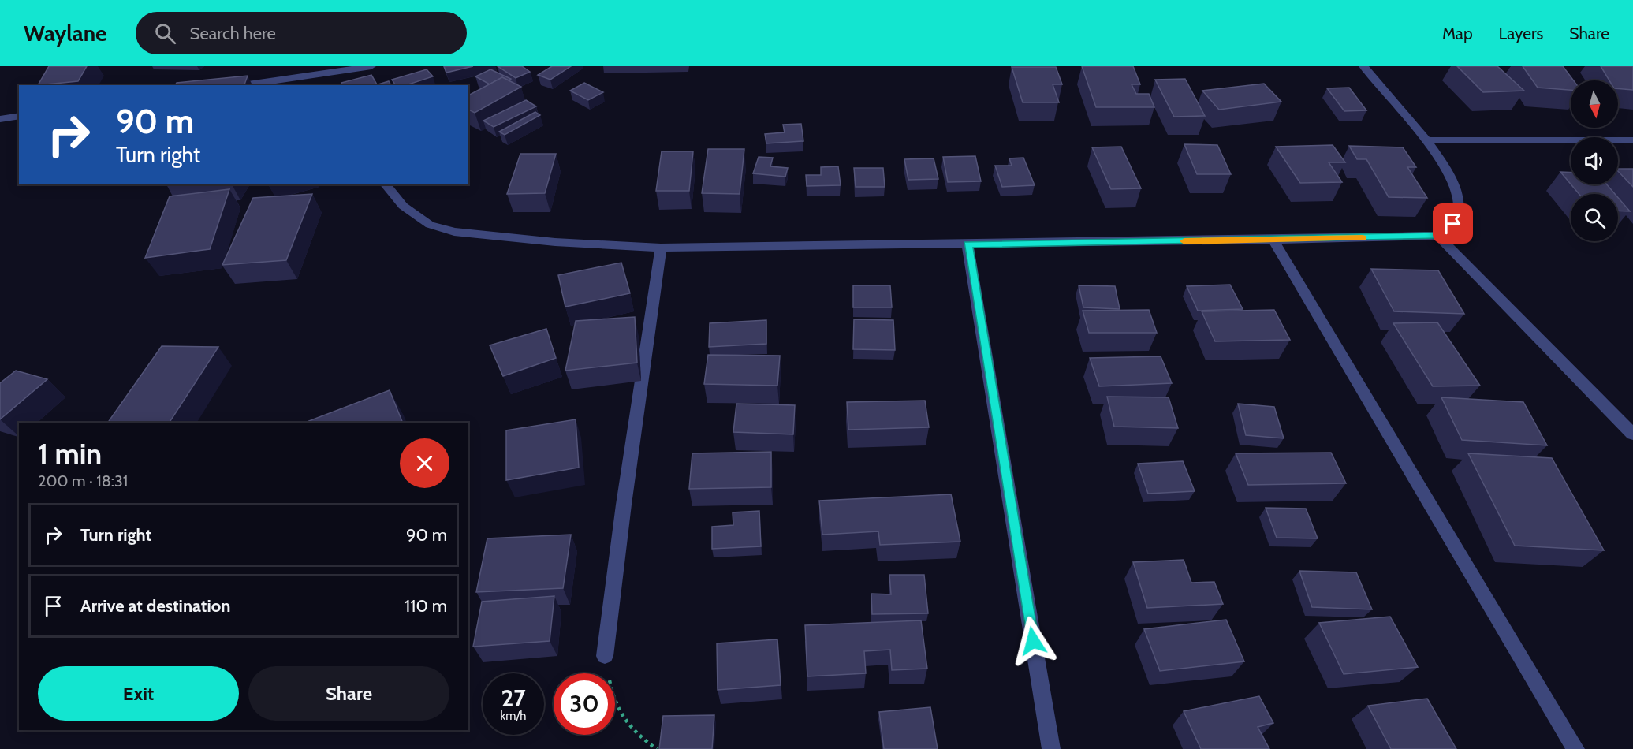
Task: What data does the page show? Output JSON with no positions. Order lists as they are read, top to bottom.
{
  "north": "bottom",
  "page": {
    "header": "Waylane",
    "search": "Search here",
    "nav": ["Map", "Layers", "Share"],
    "turn": ["90 m", "Turn right"],
    "heading": ["1 min", "200 m · 18:31"],
    "list": [
      {
        "name": "Turn right",
        "value": "90 m"
      },
      {
        "name": "Arrive at destination",
        "value": "110 m"
      }
    ],
    "buttons": ["Exit", "Share"],
    "speed": "27 km/h",
    "limit": "30"
  }
}
